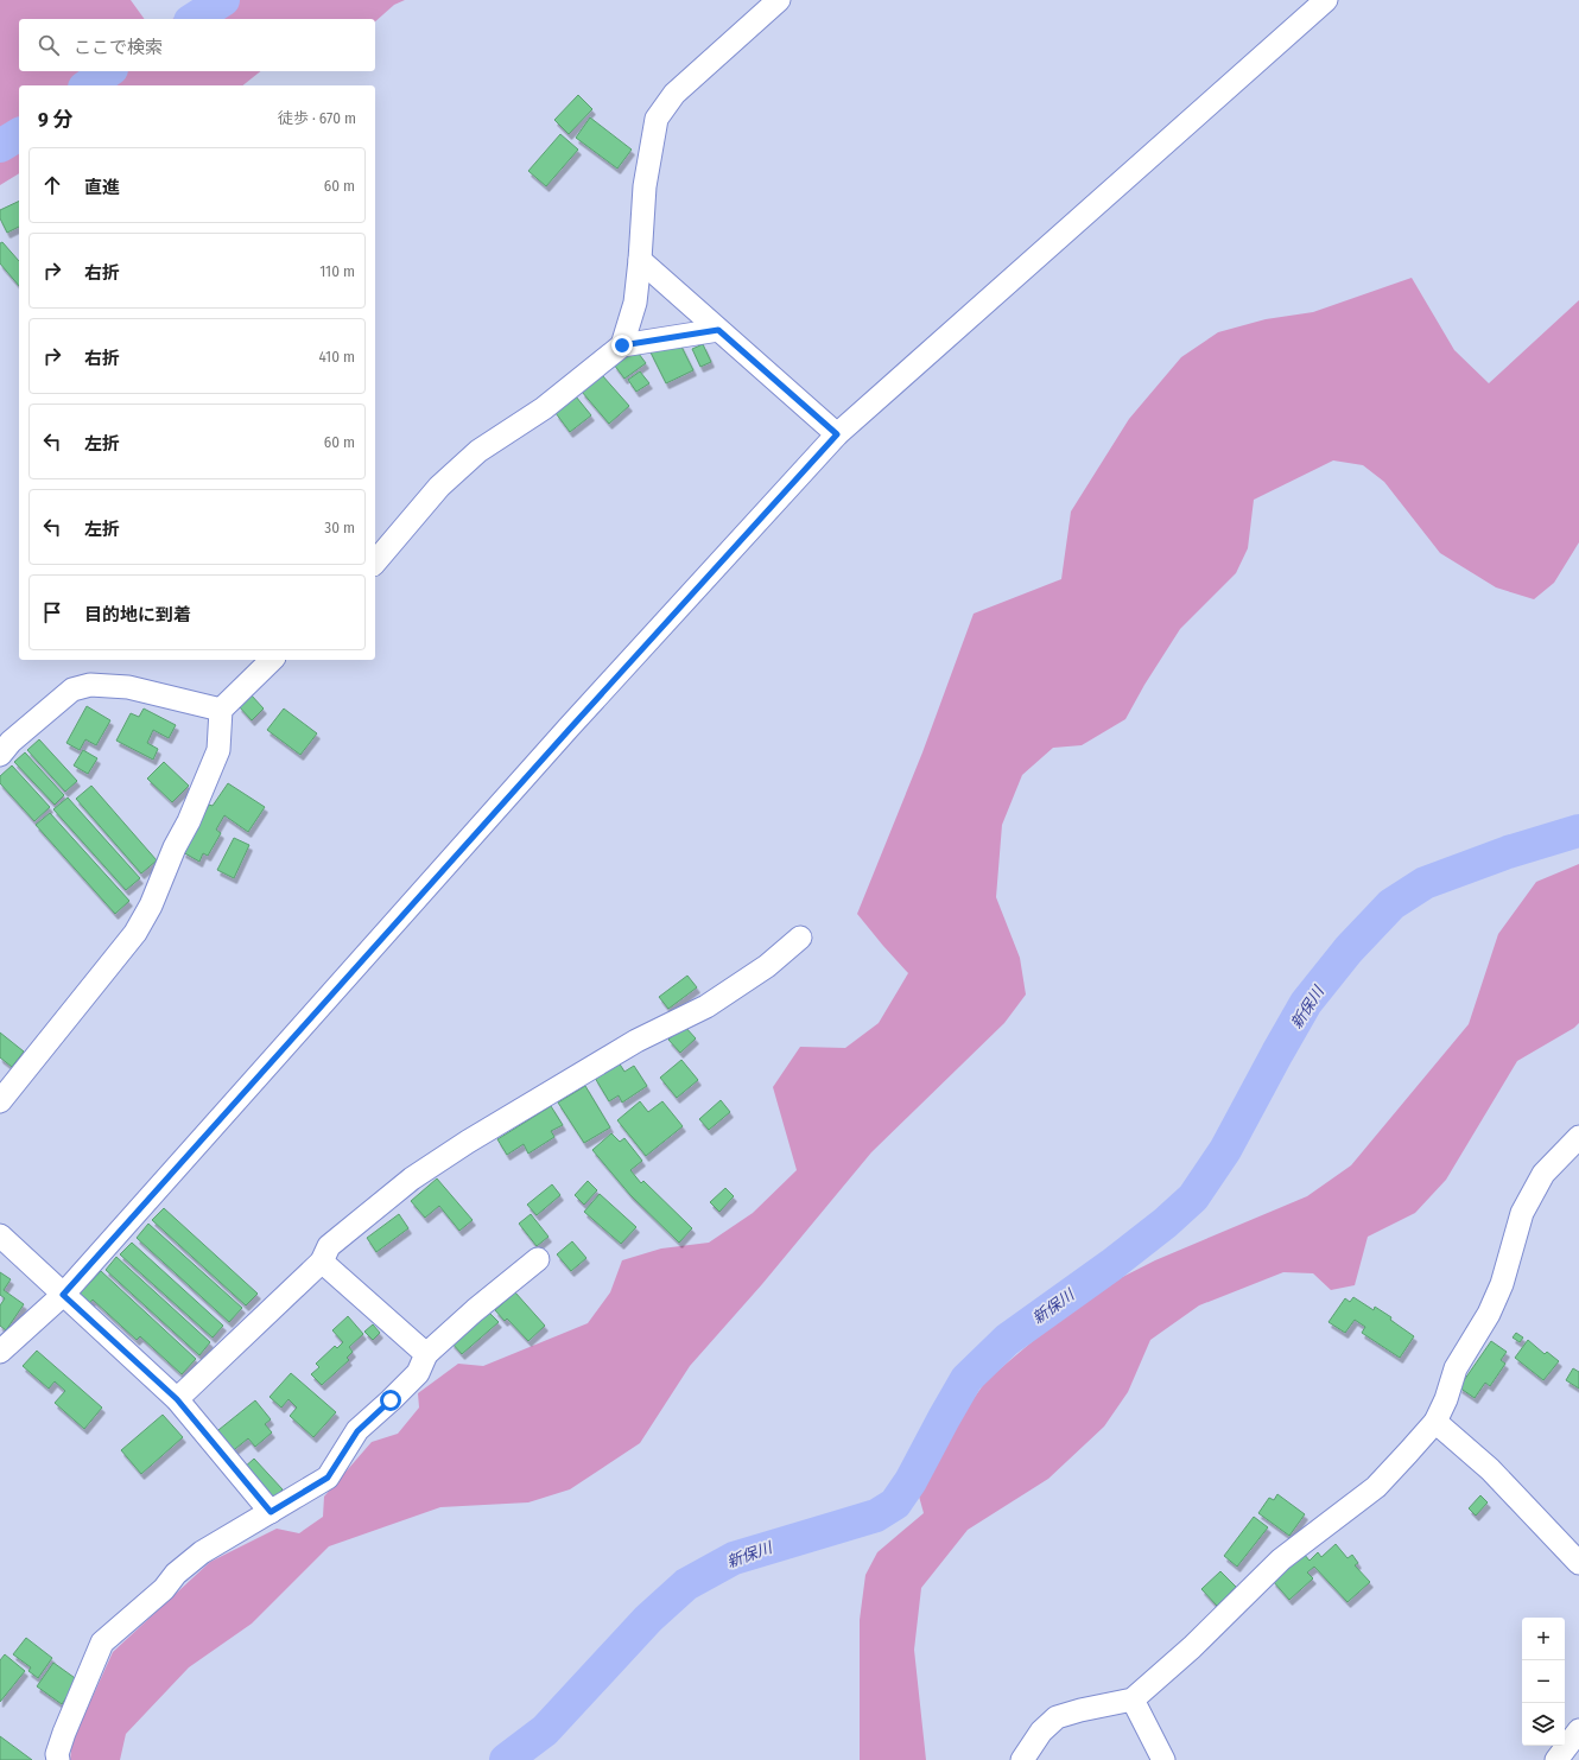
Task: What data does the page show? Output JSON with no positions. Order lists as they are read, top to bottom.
{
  "water": ["新保川"],
  "page": {
    "search": "ここで検索",
    "heading": ["9 分", "徒歩 · 670 m"],
    "list": [
      ["直進", "60 m"],
      ["右折", "110 m"],
      ["右折", "410 m"],
      ["左折", "60 m"],
      ["左折", "30 m"],
      "目的地に到着"
    ],
    "map_buttons": ["+", "−"]
  }
}
